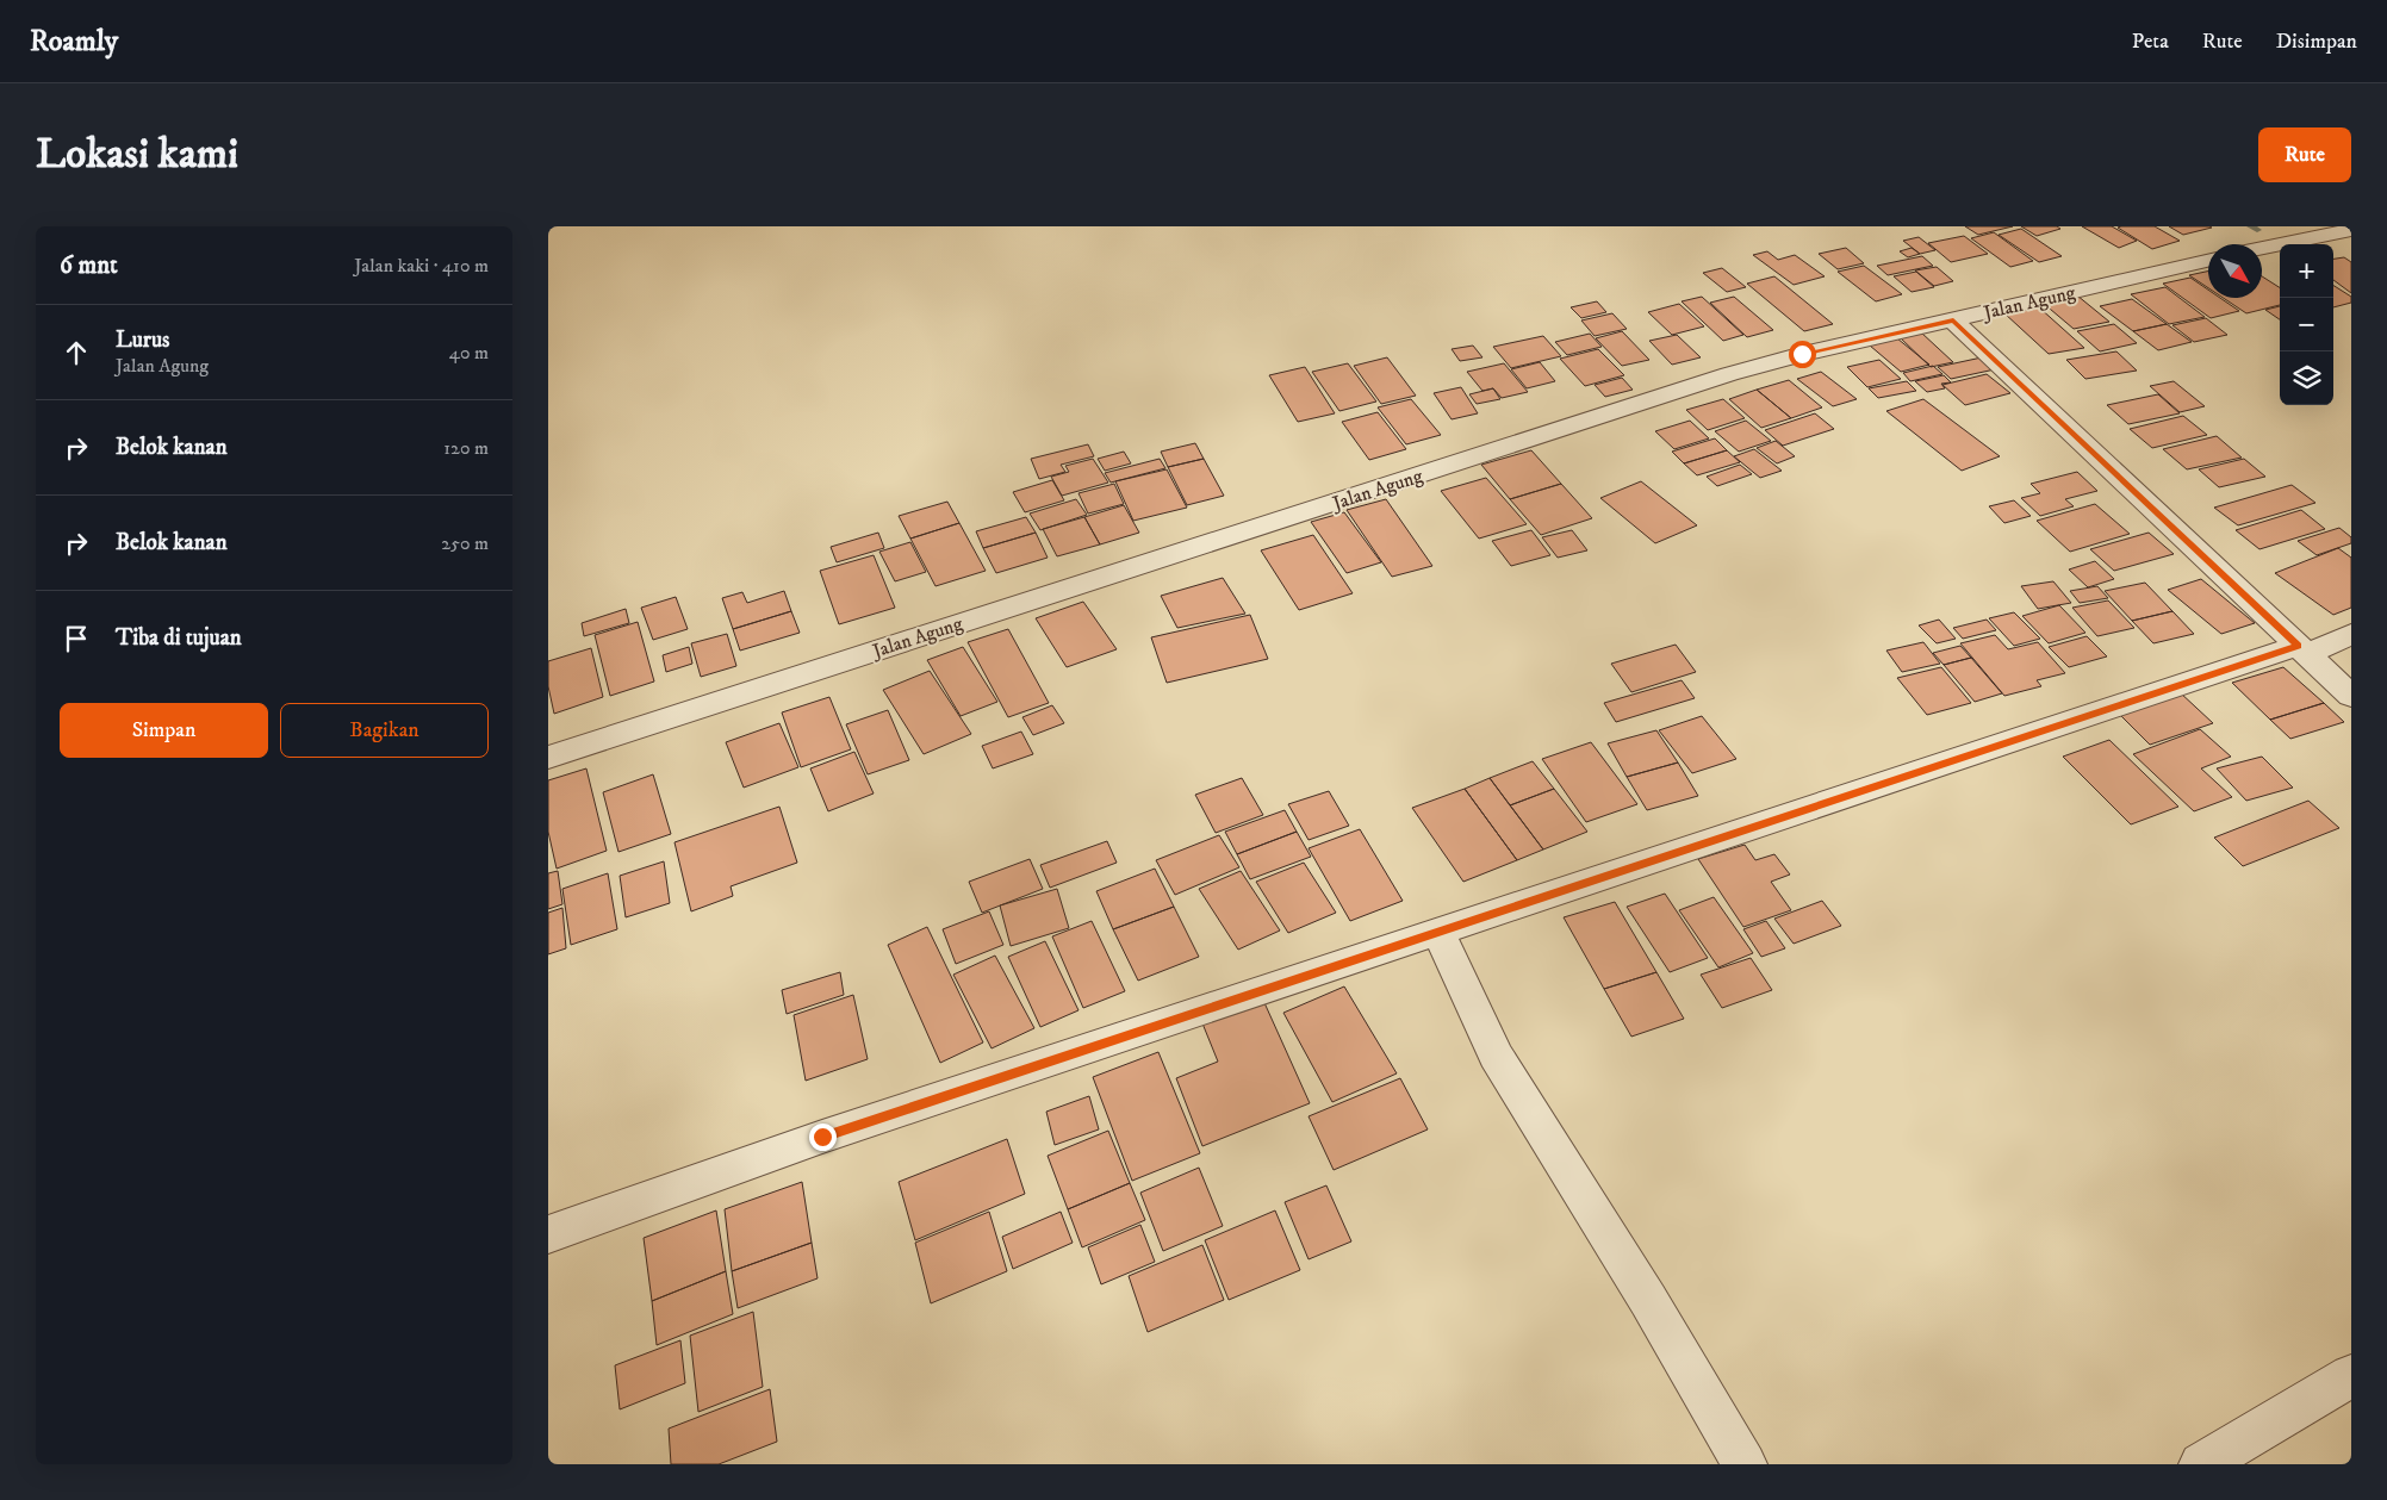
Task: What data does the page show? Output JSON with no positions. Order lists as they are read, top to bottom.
{
  "streets": {
    "street": ["Jalan Agung"]
  },
  "north": "bottom right",
  "page": {
    "header": "Roamly",
    "nav": ["Peta", "Rute", "Disimpan"],
    "buttons": [
      "Rute",
      ["Simpan", "Bagikan"]
    ],
    "title": "Lokasi kami",
    "heading": ["6 mnt", "Jalan kaki · 410 m"],
    "map_buttons": ["+", "−"],
    "list": [
      ["Lurus", "Jalan Agung", "40 m"],
      ["Belok kanan", "120 m"],
      ["Belok kanan", "250 m"],
      "Tiba di tujuan"
    ]
  }
}
